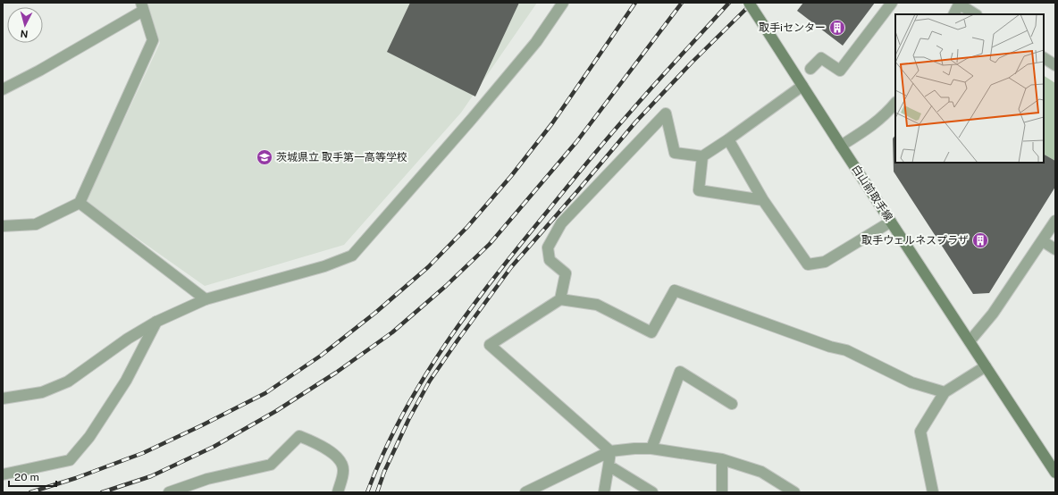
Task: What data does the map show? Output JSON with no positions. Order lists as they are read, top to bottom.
{
  "streets": {
    "main road": ["白山前取手線"]
  },
  "places": {
    "building": ["取手iセンター", "取手ウェルネスプラザ"],
    "school or university": ["茨城県立 取手第一高等学校"]
  },
  "scale_bar": "20 m",
  "north": "bottom"
}
